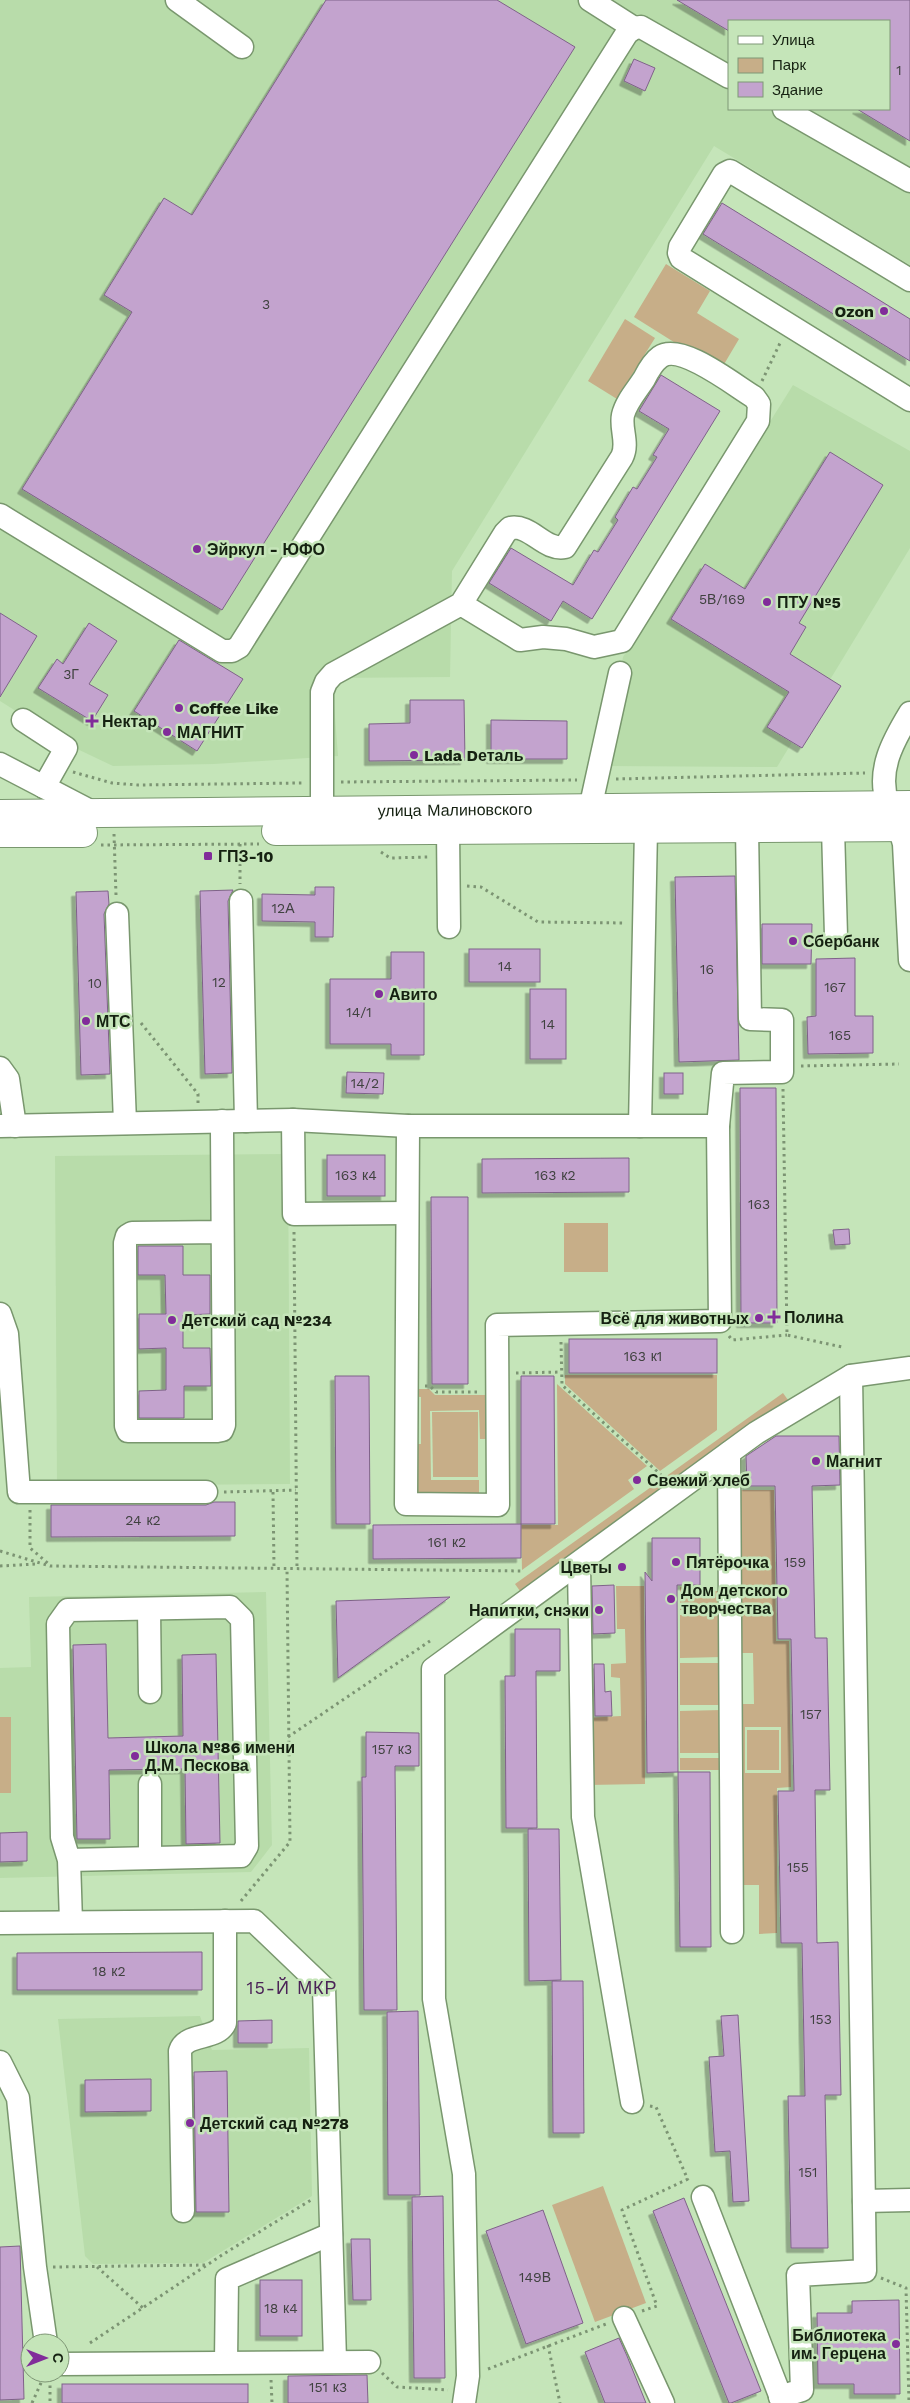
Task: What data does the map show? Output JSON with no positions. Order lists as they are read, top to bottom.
{
  "streets": {
    "highway": ["улица Малиновского"]
  },
  "districts": ["15-Й МКР"],
  "places": {
    "other": [
      "Ozon",
      "Эйркул - ЮФО",
      "ПТУ №5",
      "Coffee Like",
      "МАГНИТ",
      "Lada Dеталь",
      "Сбербанк",
      "Авито",
      "МТС",
      "Всё для животных",
      "Детский сад №234",
      "Магнит",
      "Свежий хлеб",
      "Пятёрочка",
      "Цветы",
      "Дом детского творчества",
      "Напитки, снэки",
      "Школа №86 имени Д.М. Пескова",
      "Детский сад №278",
      "Библиотека им. Герцена"
    ],
    "health": ["Нектар", "Полина"],
    "transit": ["ГПЗ-10"]
  },
  "house_numbers": [
    "1",
    "3",
    "5В/169",
    "3Г",
    "12А",
    "14",
    "16",
    "12",
    "10",
    "167",
    "14/1",
    "14",
    "165",
    "14/2",
    "163 к4",
    "163 к2",
    "163",
    "163 к1",
    "24 к2",
    "161 к2",
    "159",
    "157",
    "157 к3",
    "155",
    "18 к2",
    "153",
    "151",
    "149В",
    "18 к4",
    "151 к3"
  ],
  "legend": ["Улица", "Парк", "Здание"],
  "north": "right"
}
